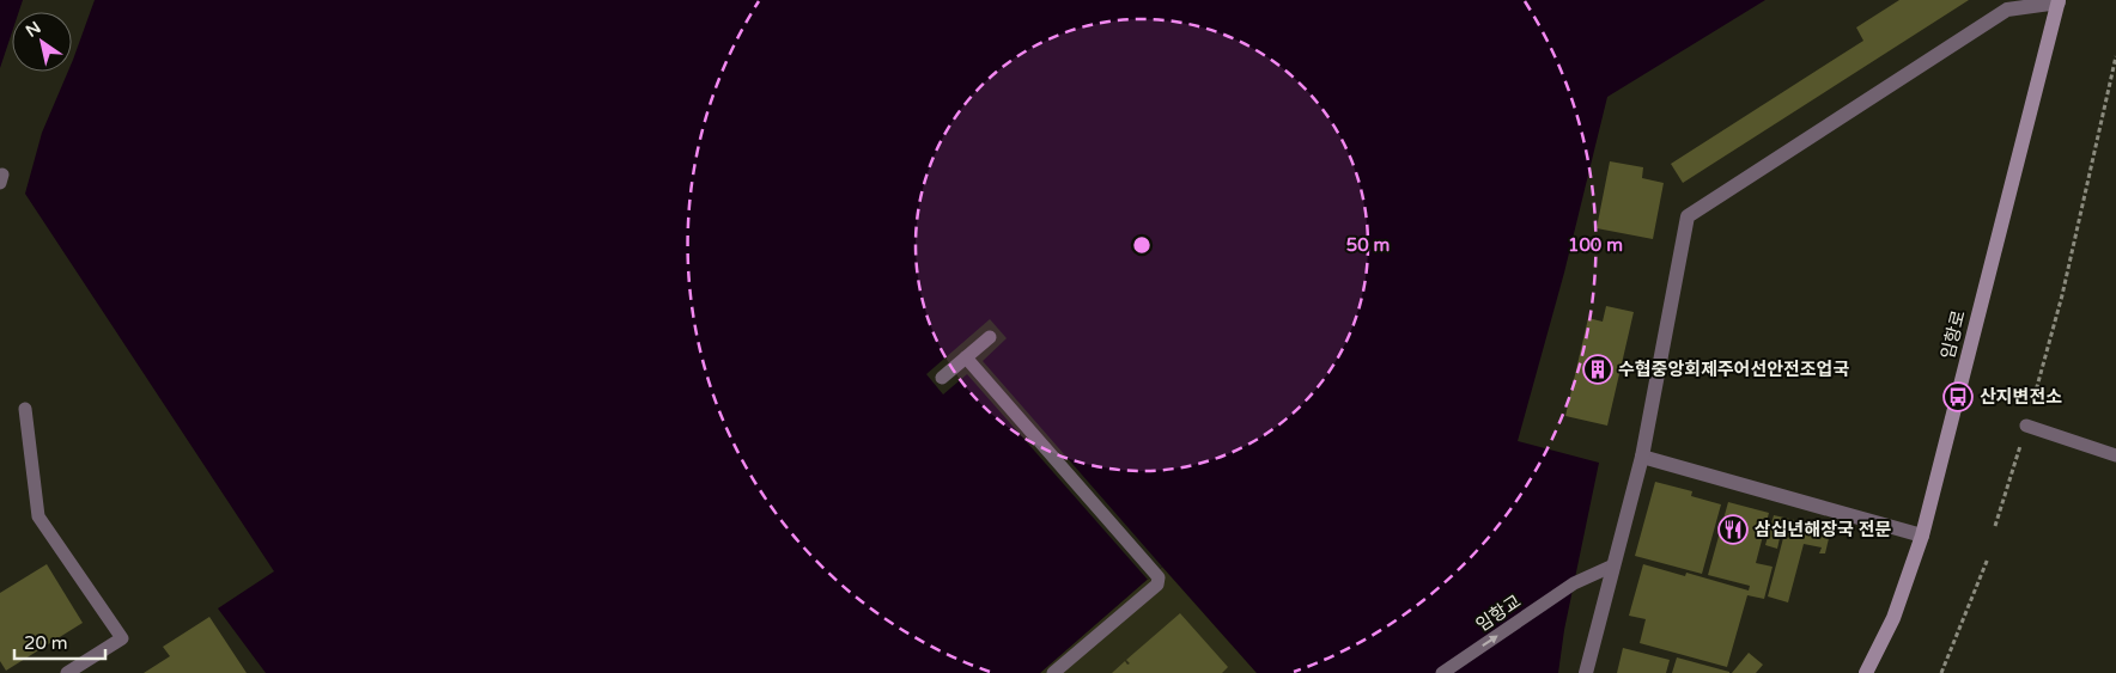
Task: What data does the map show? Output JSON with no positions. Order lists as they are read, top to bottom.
{
  "streets": {
    "main road": ["임항로"],
    "lane": ["임항교"]
  },
  "one_way": ["임항교"],
  "places": {
    "building": ["수협중앙회제주어선안전조업국"],
    "bus stop": ["산지변전소"],
    "restaurant": ["삼십년해장국 전문"]
  },
  "scale_bar": "20 m",
  "north": "top left",
  "rings": ["50 m", "100 m"]
}
